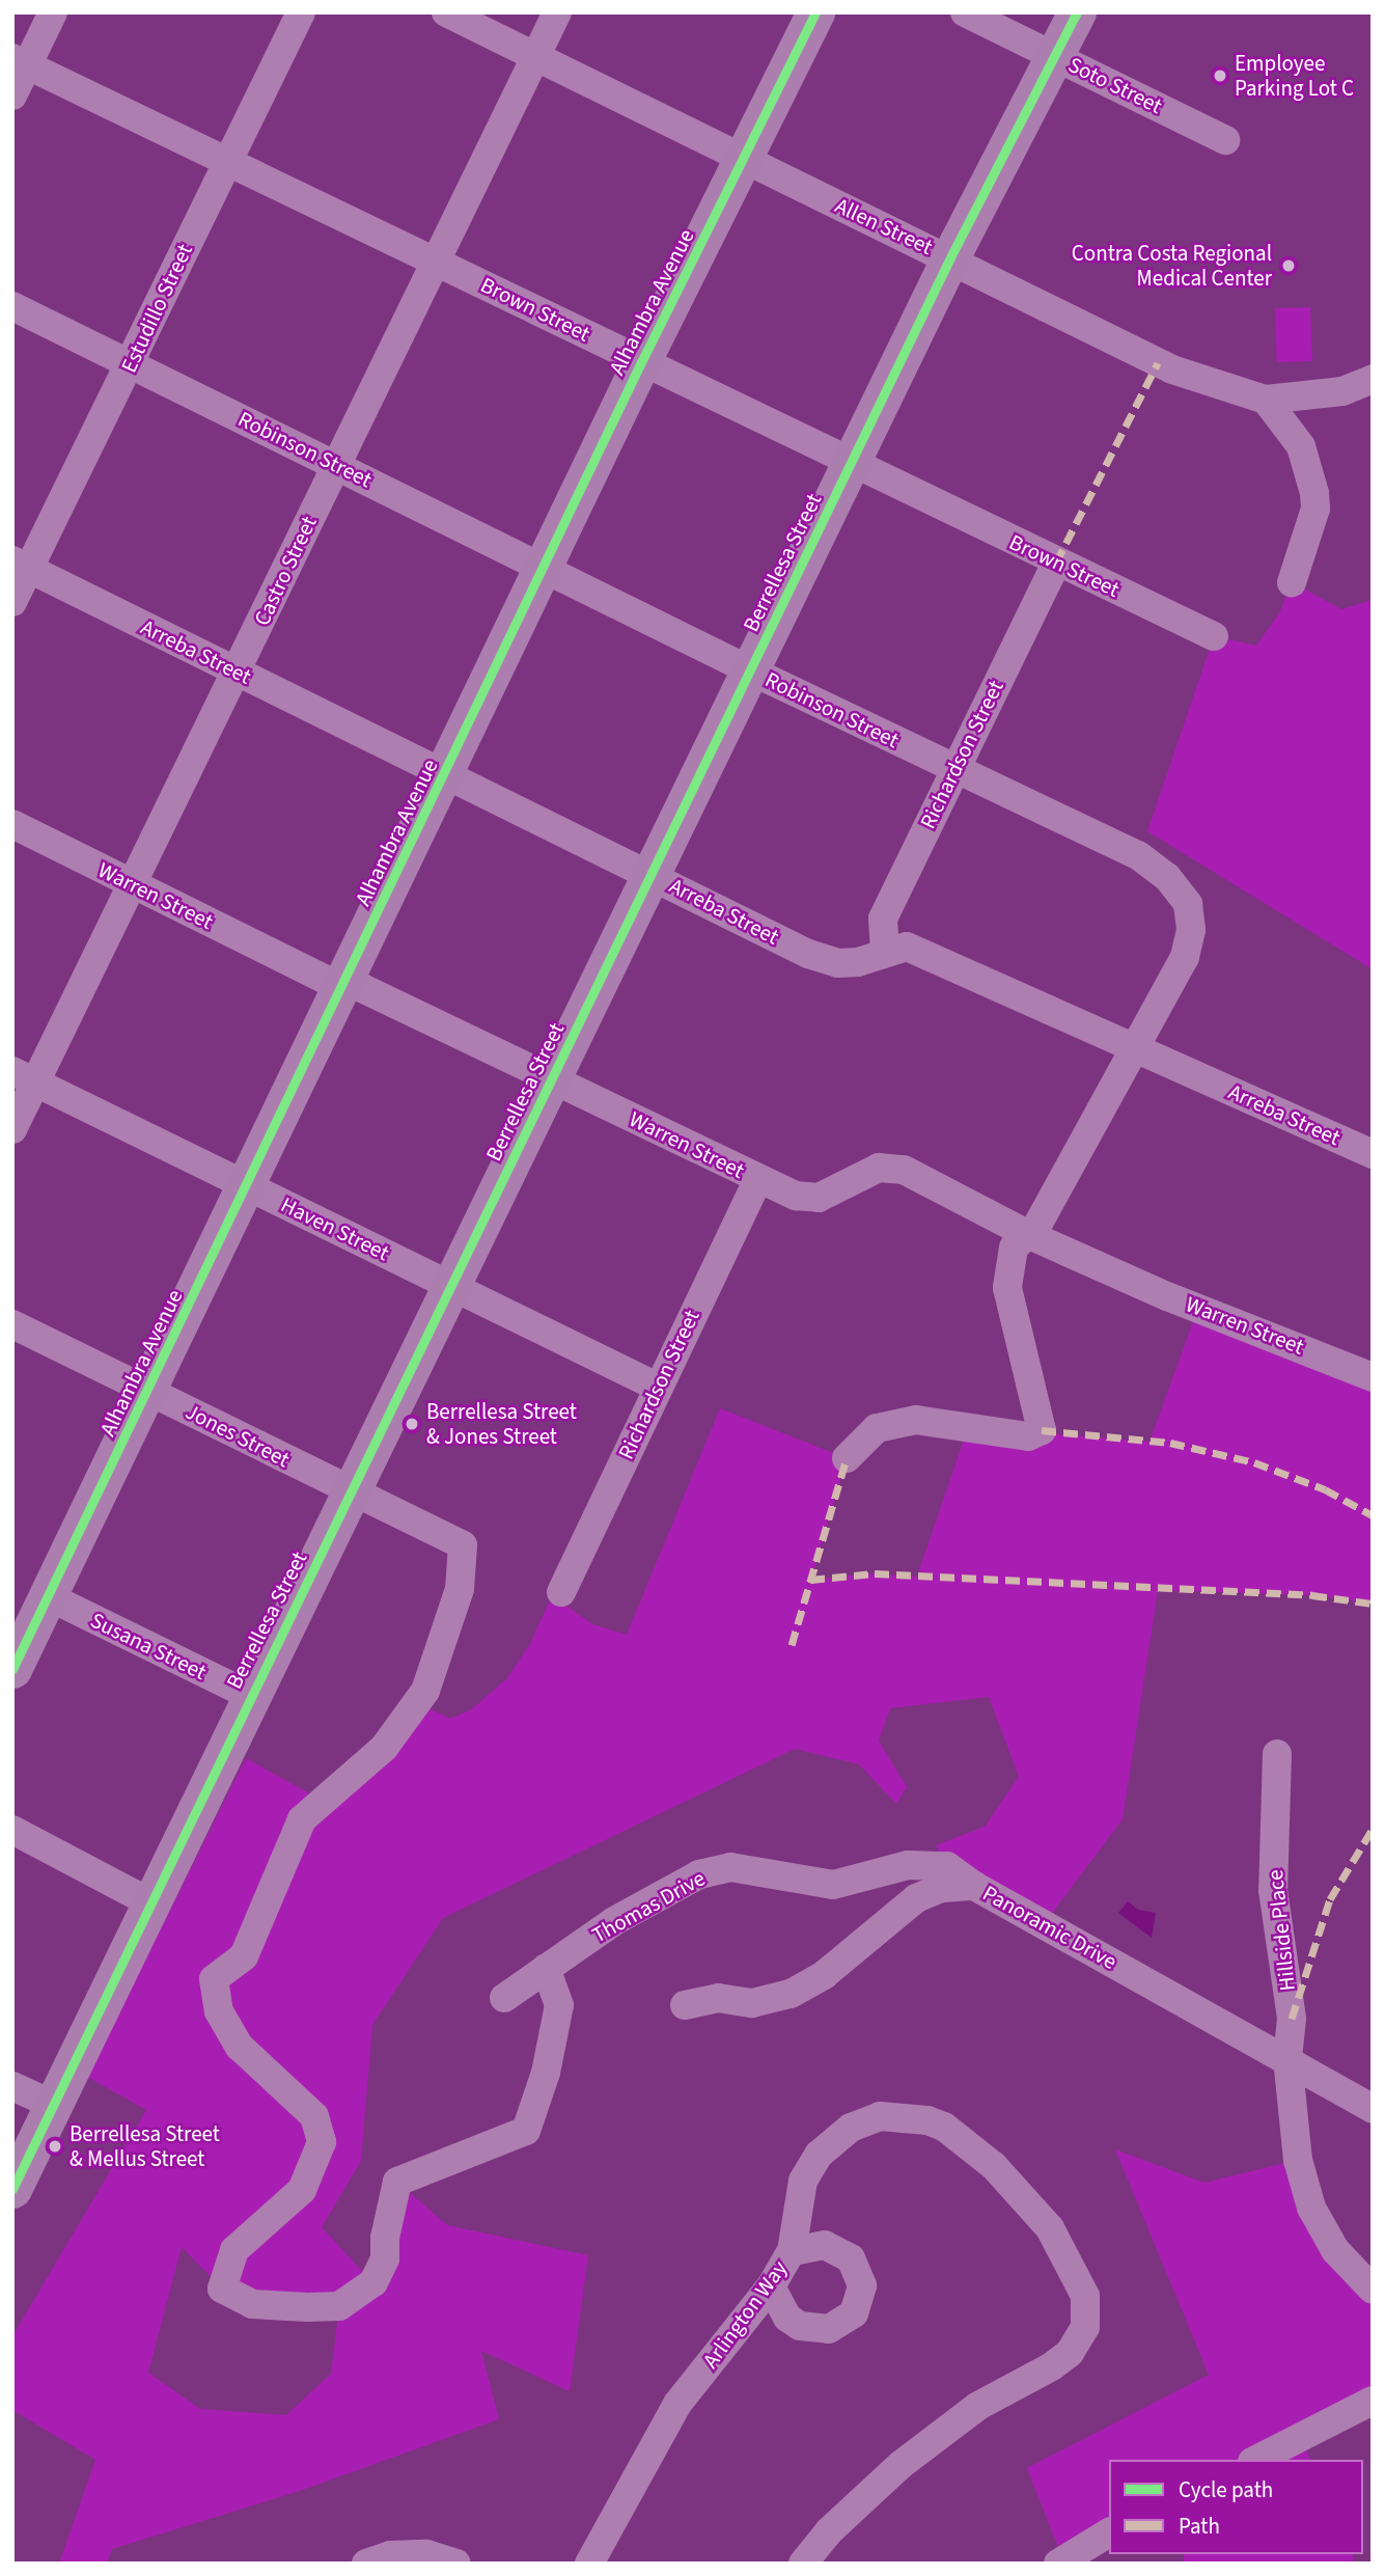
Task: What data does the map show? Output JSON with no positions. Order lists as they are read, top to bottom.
{
  "streets": {
    "main road": ["Alhambra Avenue", "Berrellesa Street"],
    "street": [
      "Soto Street",
      "Allen Street",
      "Estudillo Street",
      "Brown Street",
      "Robinson Street",
      "Castro Street",
      "Arreba Street",
      "Richardson Street",
      "Warren Street",
      "Haven Street",
      "Jones Street",
      "Susana Street",
      "Thomas Drive",
      "Panoramic Drive",
      "Hillside Place",
      "Arlington Way"
    ]
  },
  "crossings": [
    ["Soto Street", "Berrellesa Street"],
    ["Allen Street", "Alhambra Avenue"],
    ["Allen Street", "Berrellesa Street"],
    ["Allen Street", "Castro Street"],
    ["Alhambra Avenue", "Brown Street"],
    ["Alhambra Avenue", "Robinson Street"],
    ["Alhambra Avenue", "Arreba Street"],
    ["Alhambra Avenue", "Warren Street"],
    ["Alhambra Avenue", "Haven Street"],
    ["Alhambra Avenue", "Jones Street"],
    ["Alhambra Avenue", "Susana Street"],
    ["Estudillo Street", "Brown Street"],
    ["Estudillo Street", "Robinson Street"],
    ["Estudillo Street", "Arreba Street"],
    ["Brown Street", "Berrellesa Street"],
    ["Brown Street", "Castro Street"],
    ["Brown Street", "Richardson Street"],
    ["Robinson Street", "Berrellesa Street"],
    ["Robinson Street", "Castro Street"],
    ["Robinson Street", "Arreba Street"],
    ["Robinson Street", "Richardson Street"],
    ["Robinson Street", "Warren Street"],
    ["Berrellesa Street", "Arreba Street"],
    ["Berrellesa Street", "Warren Street"],
    ["Berrellesa Street", "Haven Street"],
    ["Berrellesa Street", "Jones Street"],
    ["Berrellesa Street", "Susana Street"],
    ["Castro Street", "Arreba Street"],
    ["Castro Street", "Warren Street"],
    ["Castro Street", "Haven Street"],
    ["Arreba Street", "Richardson Street"],
    ["Richardson Street", "Warren Street"],
    ["Richardson Street", "Haven Street"],
    ["Jones Street", "Thomas Drive"],
    ["Thomas Drive", "Panoramic Drive"],
    ["Panoramic Drive", "Hillside Place"]
  ],
  "places": [
    "Employee Parking Lot C",
    "Contra Costa Regional Medical Center",
    "Berrellesa Street & Jones Street",
    "Berrellesa Street & Mellus Street"
  ],
  "legend": ["Cycle path", "Path"]
}
